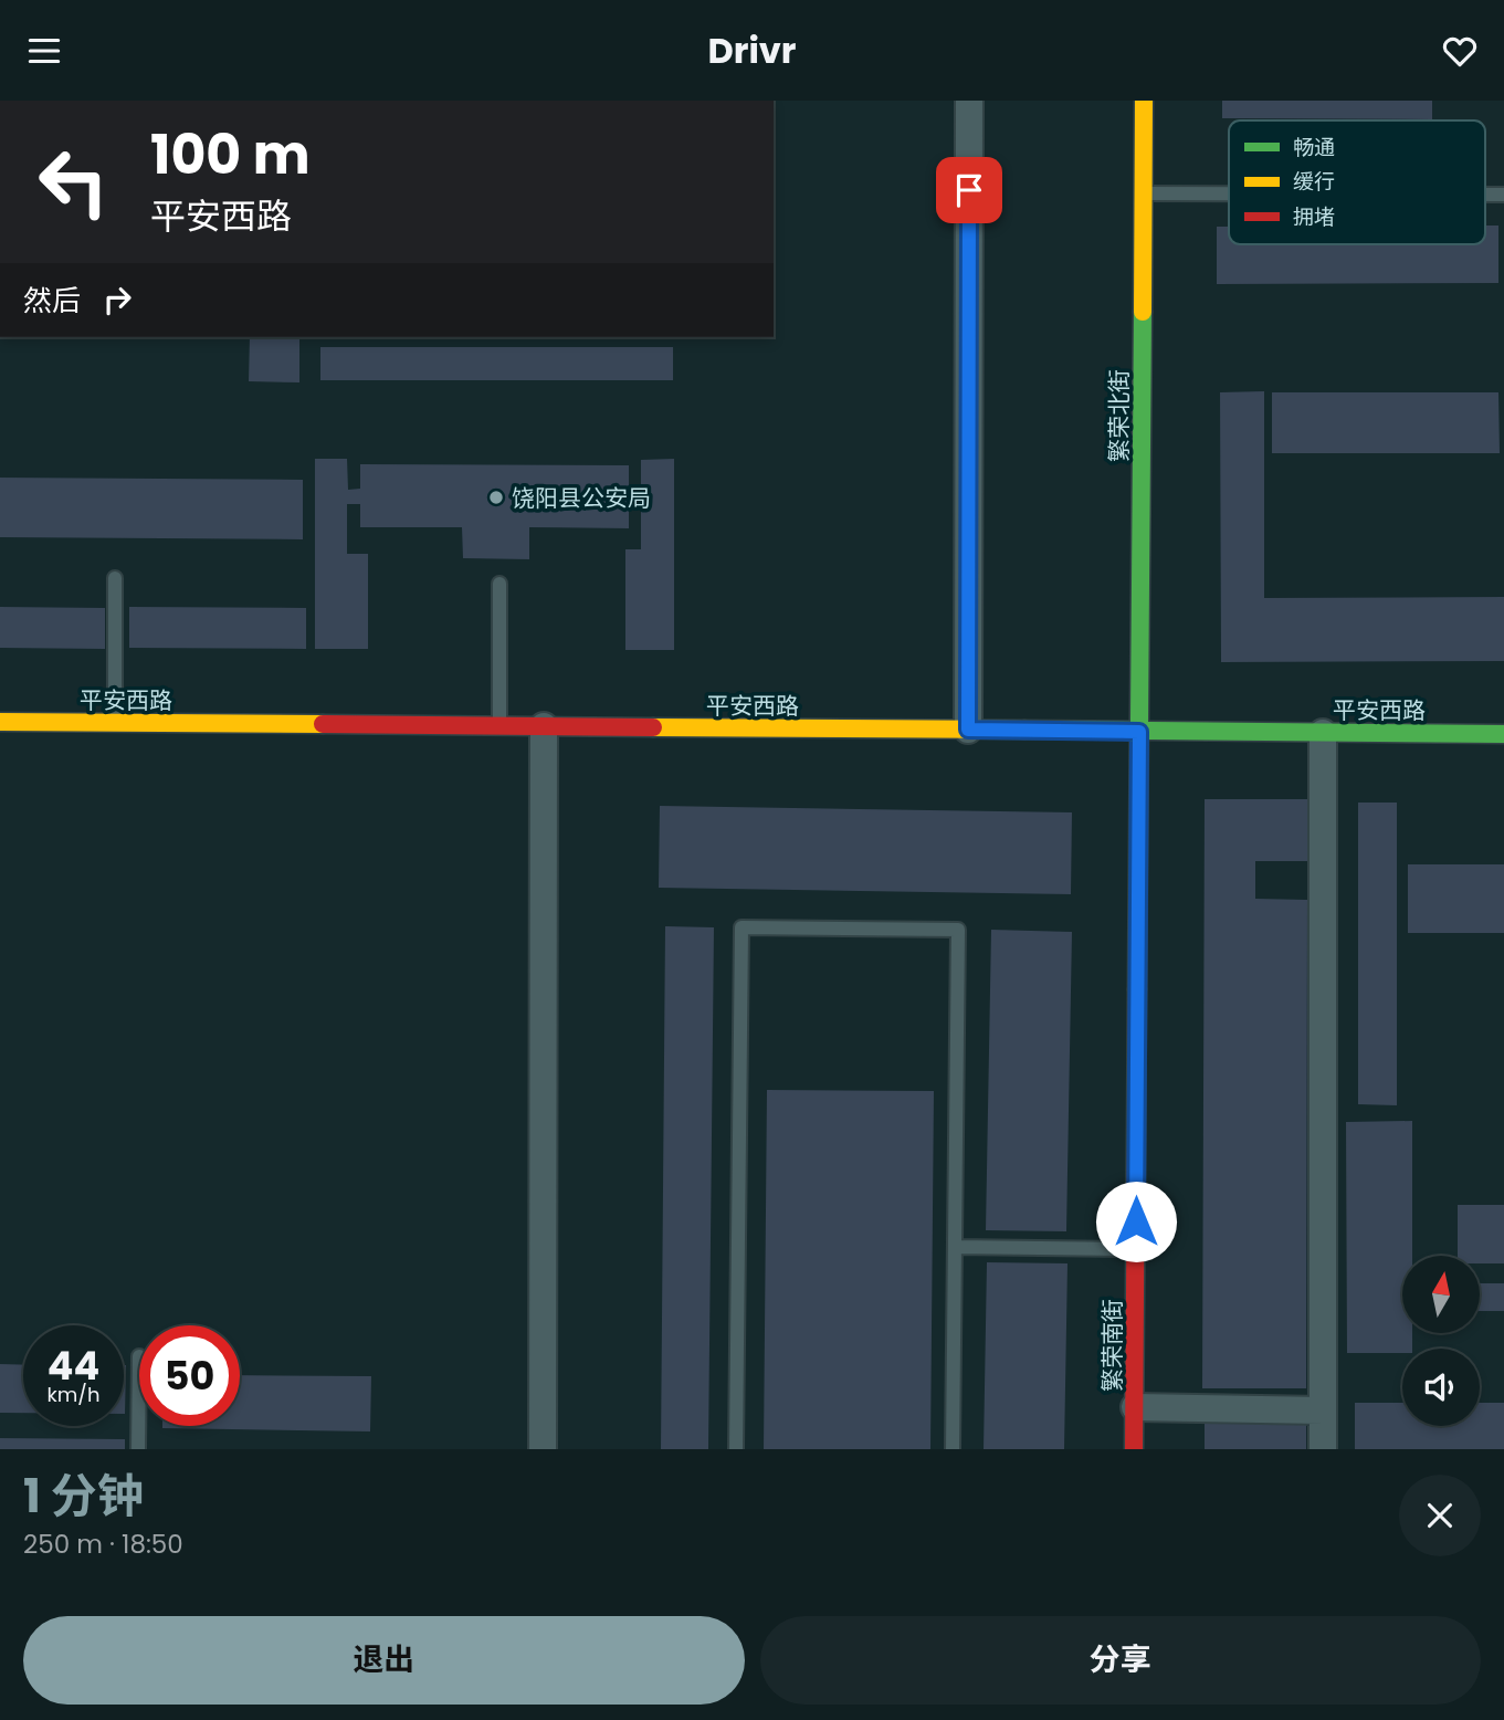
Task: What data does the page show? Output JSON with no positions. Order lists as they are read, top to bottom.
{
  "streets": {
    "main road": ["繁荣北街", "平安西路", "繁荣南街"]
  },
  "crossings": [
    ["繁荣北街", "平安西路"],
    ["繁荣北街", "繁荣南街"],
    ["平安西路", "繁荣南街"]
  ],
  "places": ["饶阳县公安局"],
  "legend": ["畅通", "缓行", "拥堵"],
  "north": "top",
  "page": {
    "header": "Drivr",
    "turn": ["100 m", "平安西路"],
    "then": "然后",
    "speed": "44 km/h",
    "limit": "50",
    "heading": ["1 分钟", "250 m · 18:50"],
    "buttons": ["退出", "分享"]
  }
}
